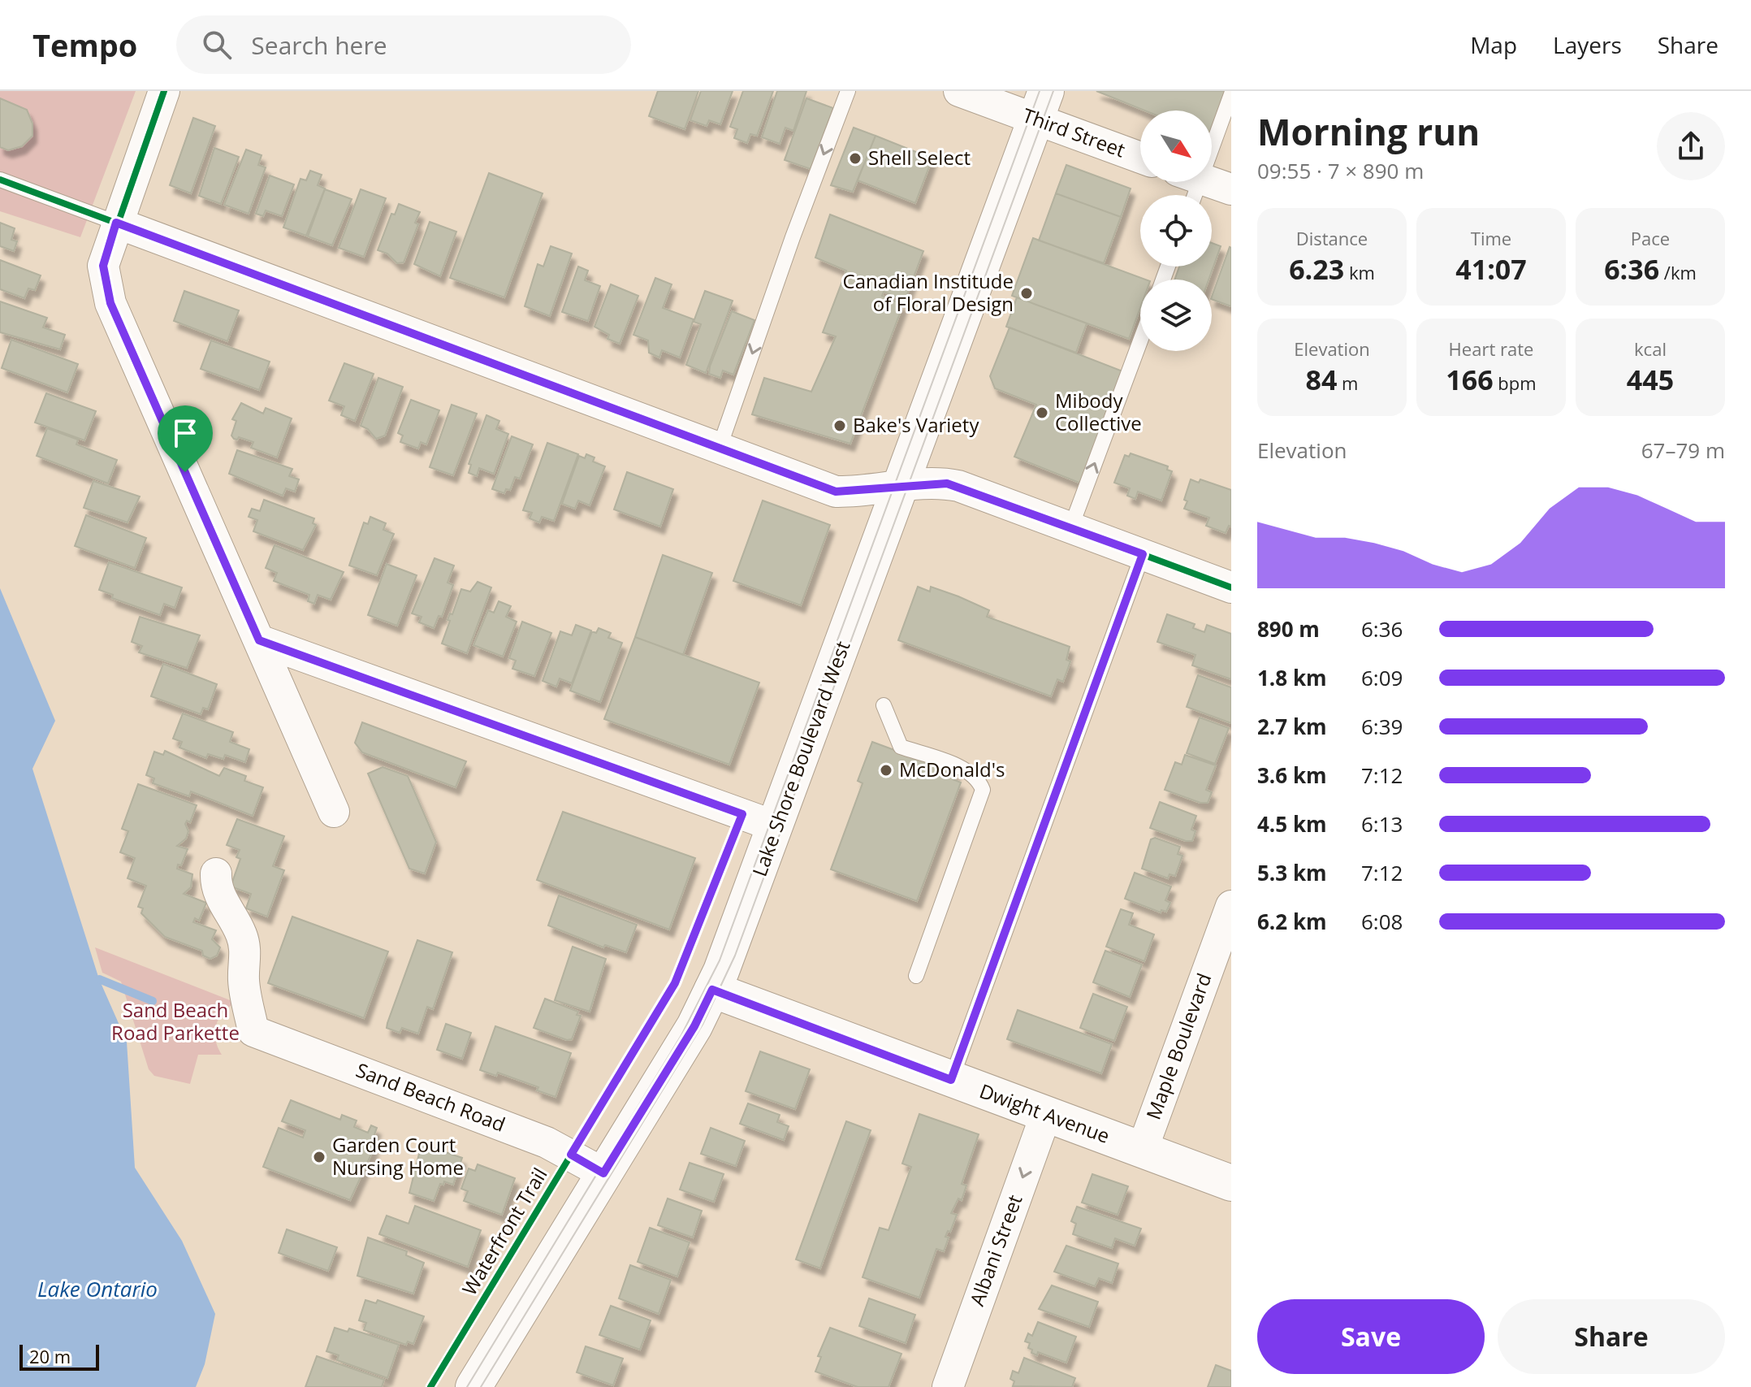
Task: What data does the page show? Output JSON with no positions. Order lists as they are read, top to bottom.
{
  "streets": {
    "main road": ["Lake Shore Boulevard West", "Dwight Avenue"],
    "street": [
      "Third Street",
      "Maple Boulevard",
      "Sand Beach Road",
      "Albani Street"
    ],
    "cycle path": ["Waterfront Trail"]
  },
  "crossings": [
    ["Third Street", "Lake Shore Boulevard West"],
    ["Lake Shore Boulevard West", "Sand Beach Road"],
    ["Lake Shore Boulevard West", "Dwight Avenue"],
    ["Maple Boulevard", "Dwight Avenue"],
    ["Dwight Avenue", "Albani Street"]
  ],
  "one_way": ["Albani Street"],
  "water": ["Lake Ontario"],
  "parks": ["Sand Beach Road Parkette"],
  "places": [
    "Shell Select",
    "Canadian Institude of Floral Design",
    "Mibody Collective",
    "Bake's Variety",
    "McDonald's",
    "Garden Court Nursing Home"
  ],
  "scale_bar": "20 m",
  "north": "bottom right",
  "page": {
    "header": "Tempo",
    "search": "Search here",
    "nav": ["Map", "Layers", "Share"],
    "heading": ["Morning run", "09:55 · 7 × 890 m"],
    "stats": [
      ["Distance", "6.23 km"],
      ["Time", "41:07"],
      ["Pace", "6:36 /km"],
      ["Elevation", "84 m"],
      ["Heart rate", "166 bpm"],
      ["kcal", "445"]
    ],
    "chart": ["Elevation", "67–79 m"],
    "list": [
      {
        "name": "890 m",
        "note": "6:36"
      },
      {
        "name": "1.8 km",
        "note": "6:09"
      },
      {
        "name": "2.7 km",
        "note": "6:39"
      },
      {
        "name": "3.6 km",
        "note": "7:12"
      },
      {
        "name": "4.5 km",
        "note": "6:13"
      },
      {
        "name": "5.3 km",
        "note": "7:12"
      },
      {
        "name": "6.2 km",
        "note": "6:08"
      }
    ],
    "buttons": ["Save", "Share"],
    "scale": "20 m"
  }
}
